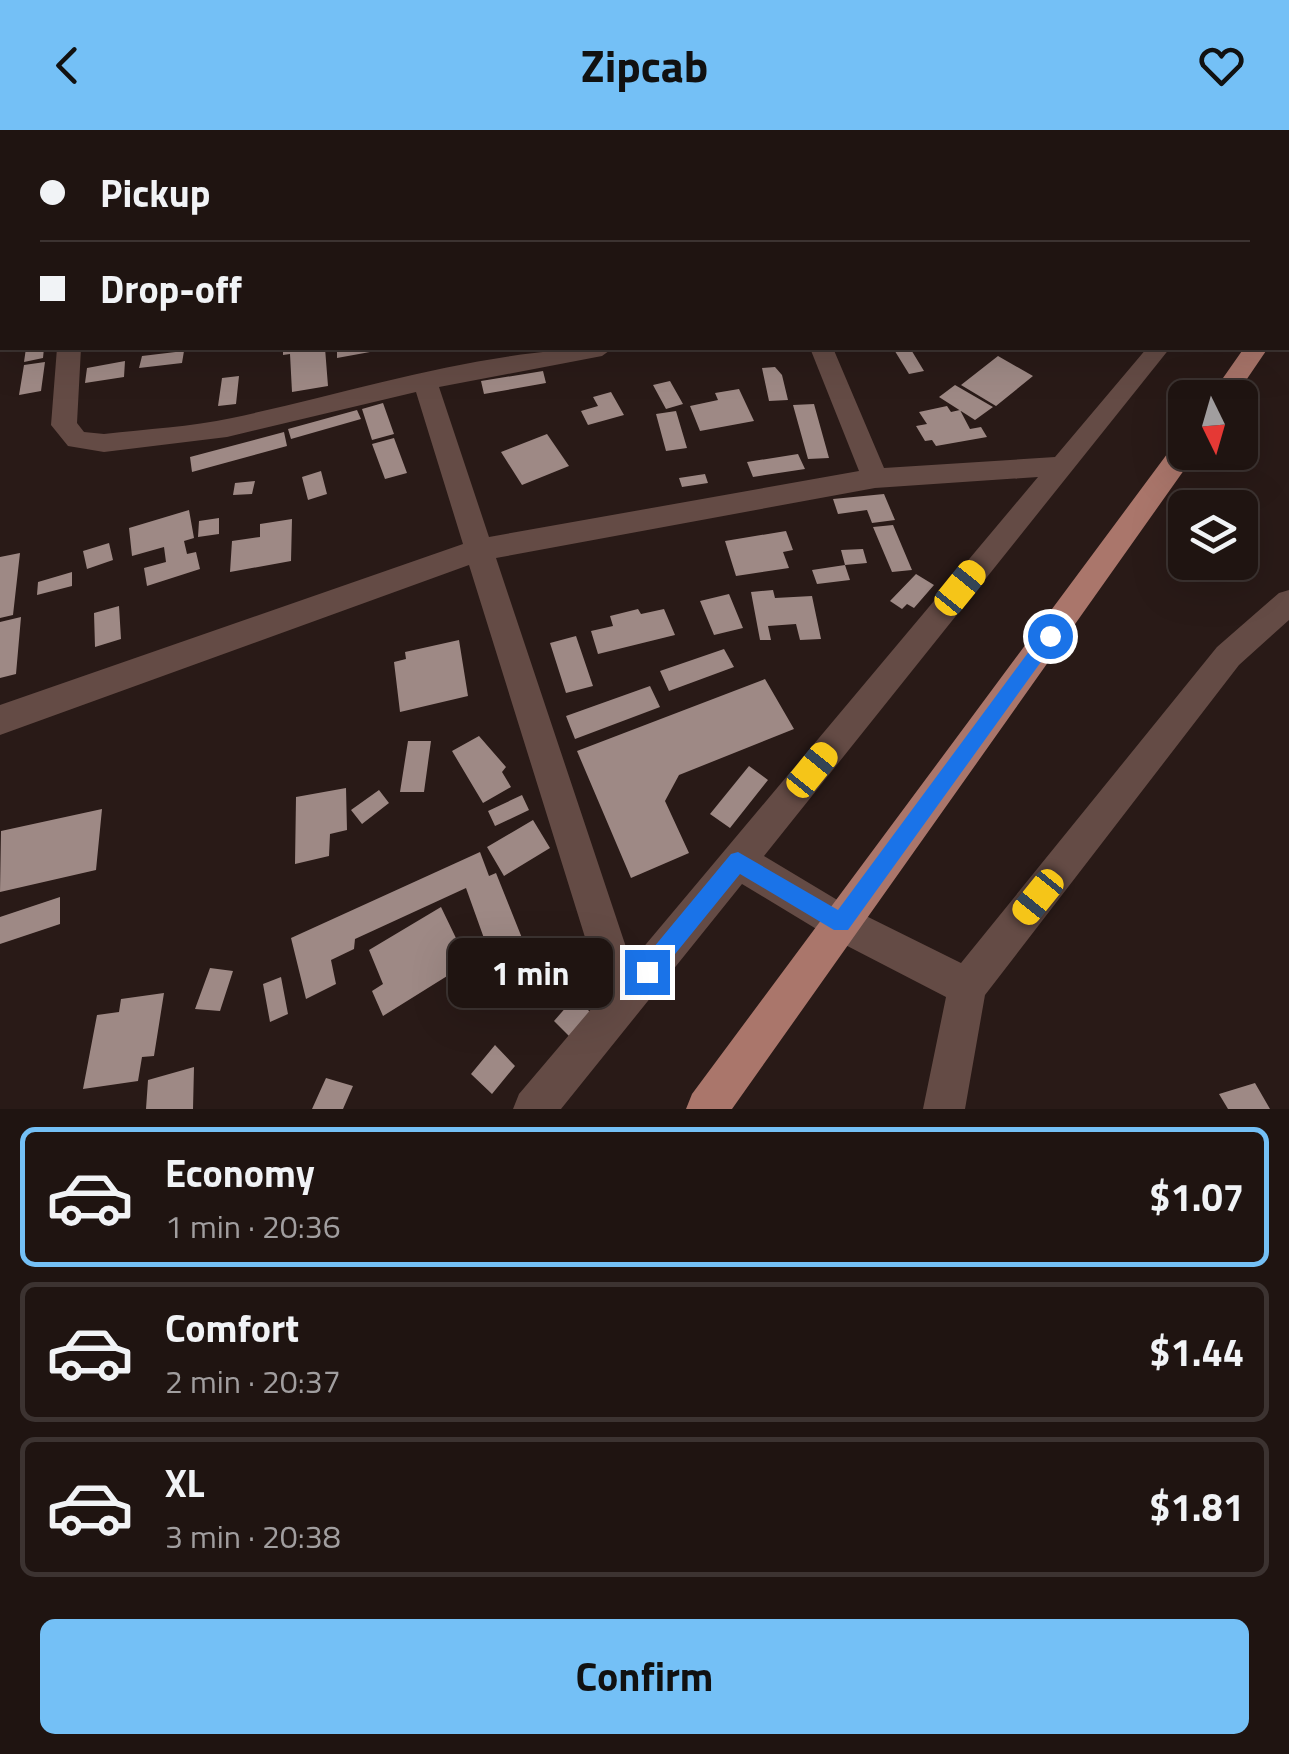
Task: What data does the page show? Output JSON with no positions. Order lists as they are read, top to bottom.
{
  "north": "bottom",
  "page": {
    "header": "Zipcab",
    "banner": ["Pickup", "Drop-off"],
    "bubble": "1 min",
    "list": [
      {
        "name": "Economy",
        "note": "1 min · 20:36",
        "value": "$1.07"
      },
      {
        "name": "Comfort",
        "note": "2 min · 20:37",
        "value": "$1.44"
      },
      {
        "name": "XL",
        "note": "3 min · 20:38",
        "value": "$1.81"
      }
    ],
    "buttons": "Confirm"
  }
}
